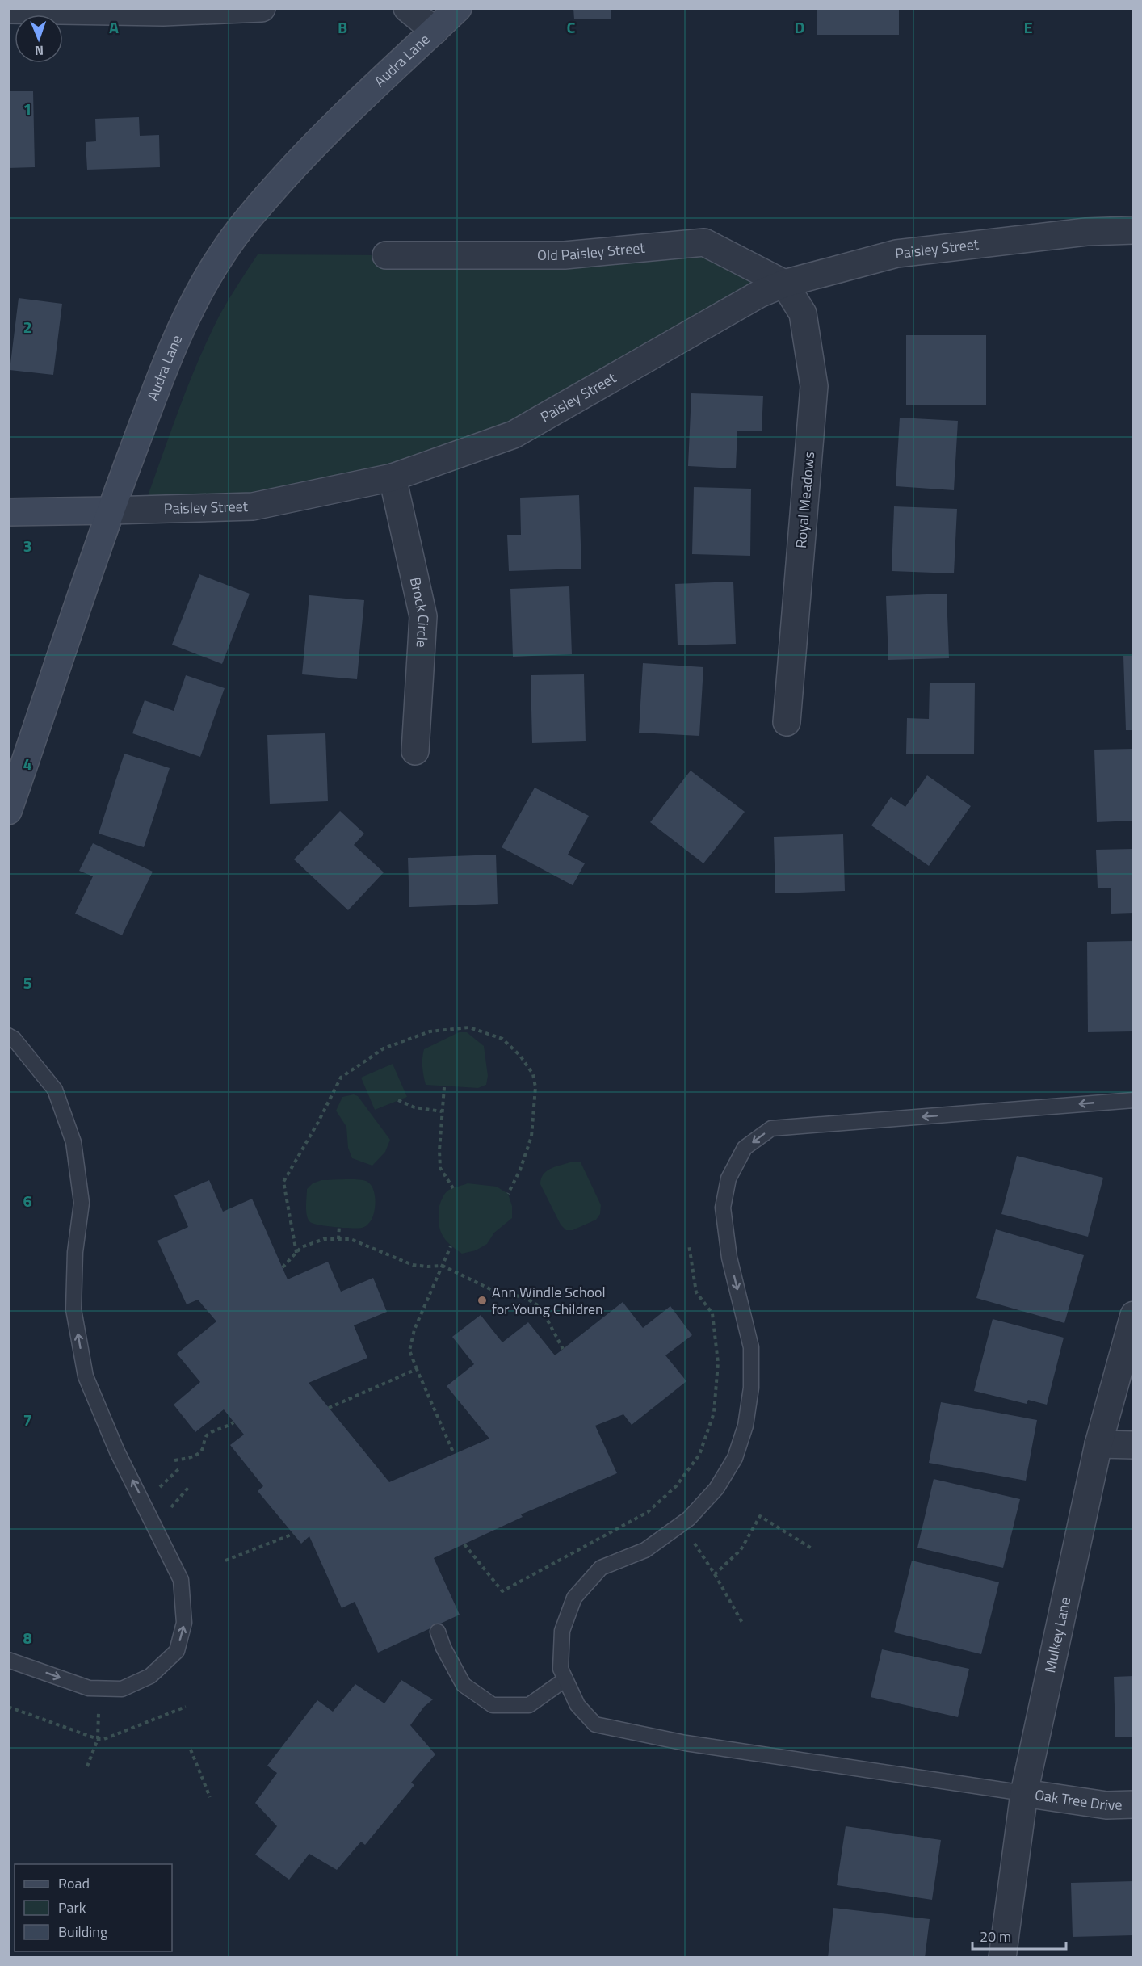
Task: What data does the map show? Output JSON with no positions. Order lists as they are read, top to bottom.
{
  "streets": {
    "street": [
      "Audra Lane",
      "Paisley Street",
      "Old Paisley Street",
      "Royal Meadows",
      "Brock Circle",
      "Mulkey Lane",
      "Oak Tree Drive"
    ]
  },
  "crossings": [
    ["Audra Lane", "Paisley Street"],
    ["Paisley Street", "Old Paisley Street"],
    ["Paisley Street", "Royal Meadows"],
    ["Paisley Street", "Brock Circle"],
    ["Old Paisley Street", "Royal Meadows"],
    ["Mulkey Lane", "Oak Tree Drive"]
  ],
  "places": ["Ann Windle School for Young Children"],
  "legend": ["Road", "Park", "Building"],
  "scale_bar": "20 m",
  "north": "bottom",
  "grid": {
    "columns": [
      "A",
      "B",
      "C",
      "D",
      "E"
    ],
    "rows": [
      "1",
      "2",
      "3",
      "4",
      "5",
      "6",
      "7",
      "8"
    ]
  }
}
